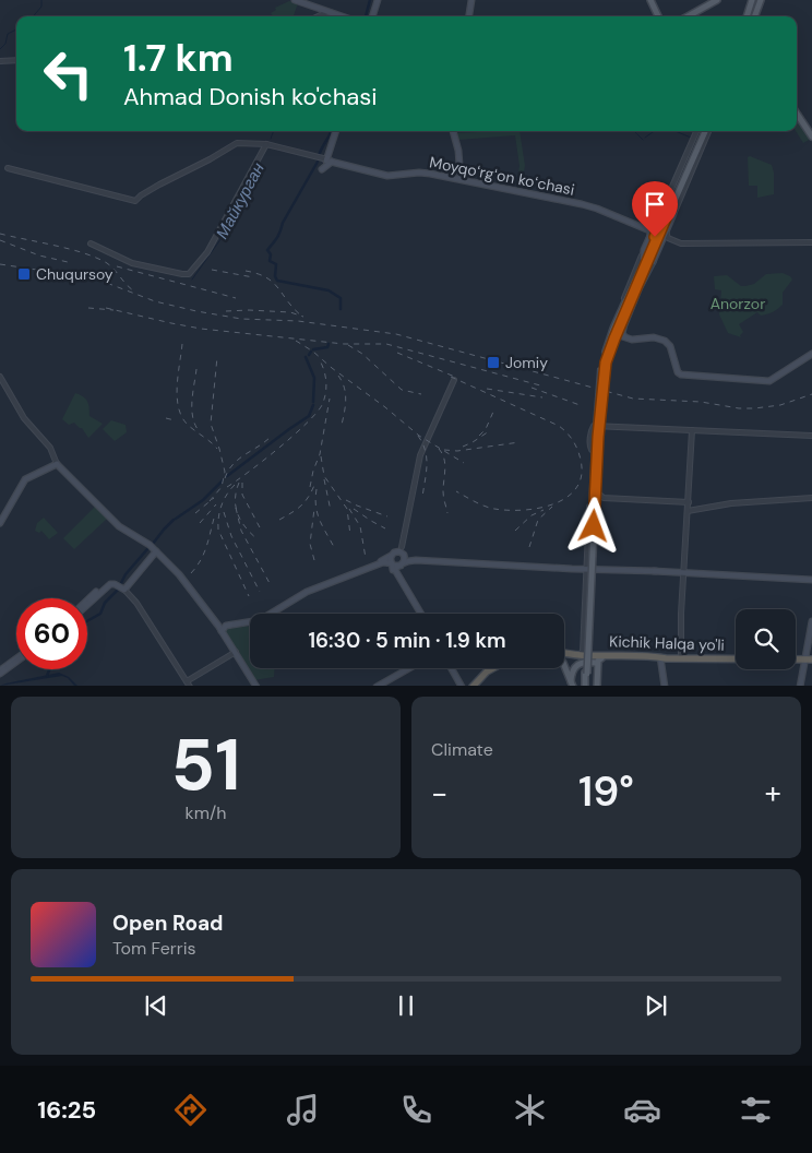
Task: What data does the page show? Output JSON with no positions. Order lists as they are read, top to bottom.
{
  "streets": {
    "highway": ["Kichik Halqa yo'li"],
    "main road": ["Moyqoʻrgʻon koʻchasi"]
  },
  "water": ["Майкурган"],
  "parks": ["Anorzor"],
  "places": {
    "transit": ["Chuqursoy", "Jomiy"]
  },
  "page": {
    "turn": ["1.7 km", "Ahmad Donish ko'chasi"],
    "limit": "60",
    "trip": "16:30 · 5 min · 1.9 km",
    "tile": [
      ["51", "km/h"],
      "Climate"
    ],
    "heat": ["−", "19°", "+"],
    "song": ["Open Road", "Tom Ferris"],
    "tabs": "16:25"
  }
}
